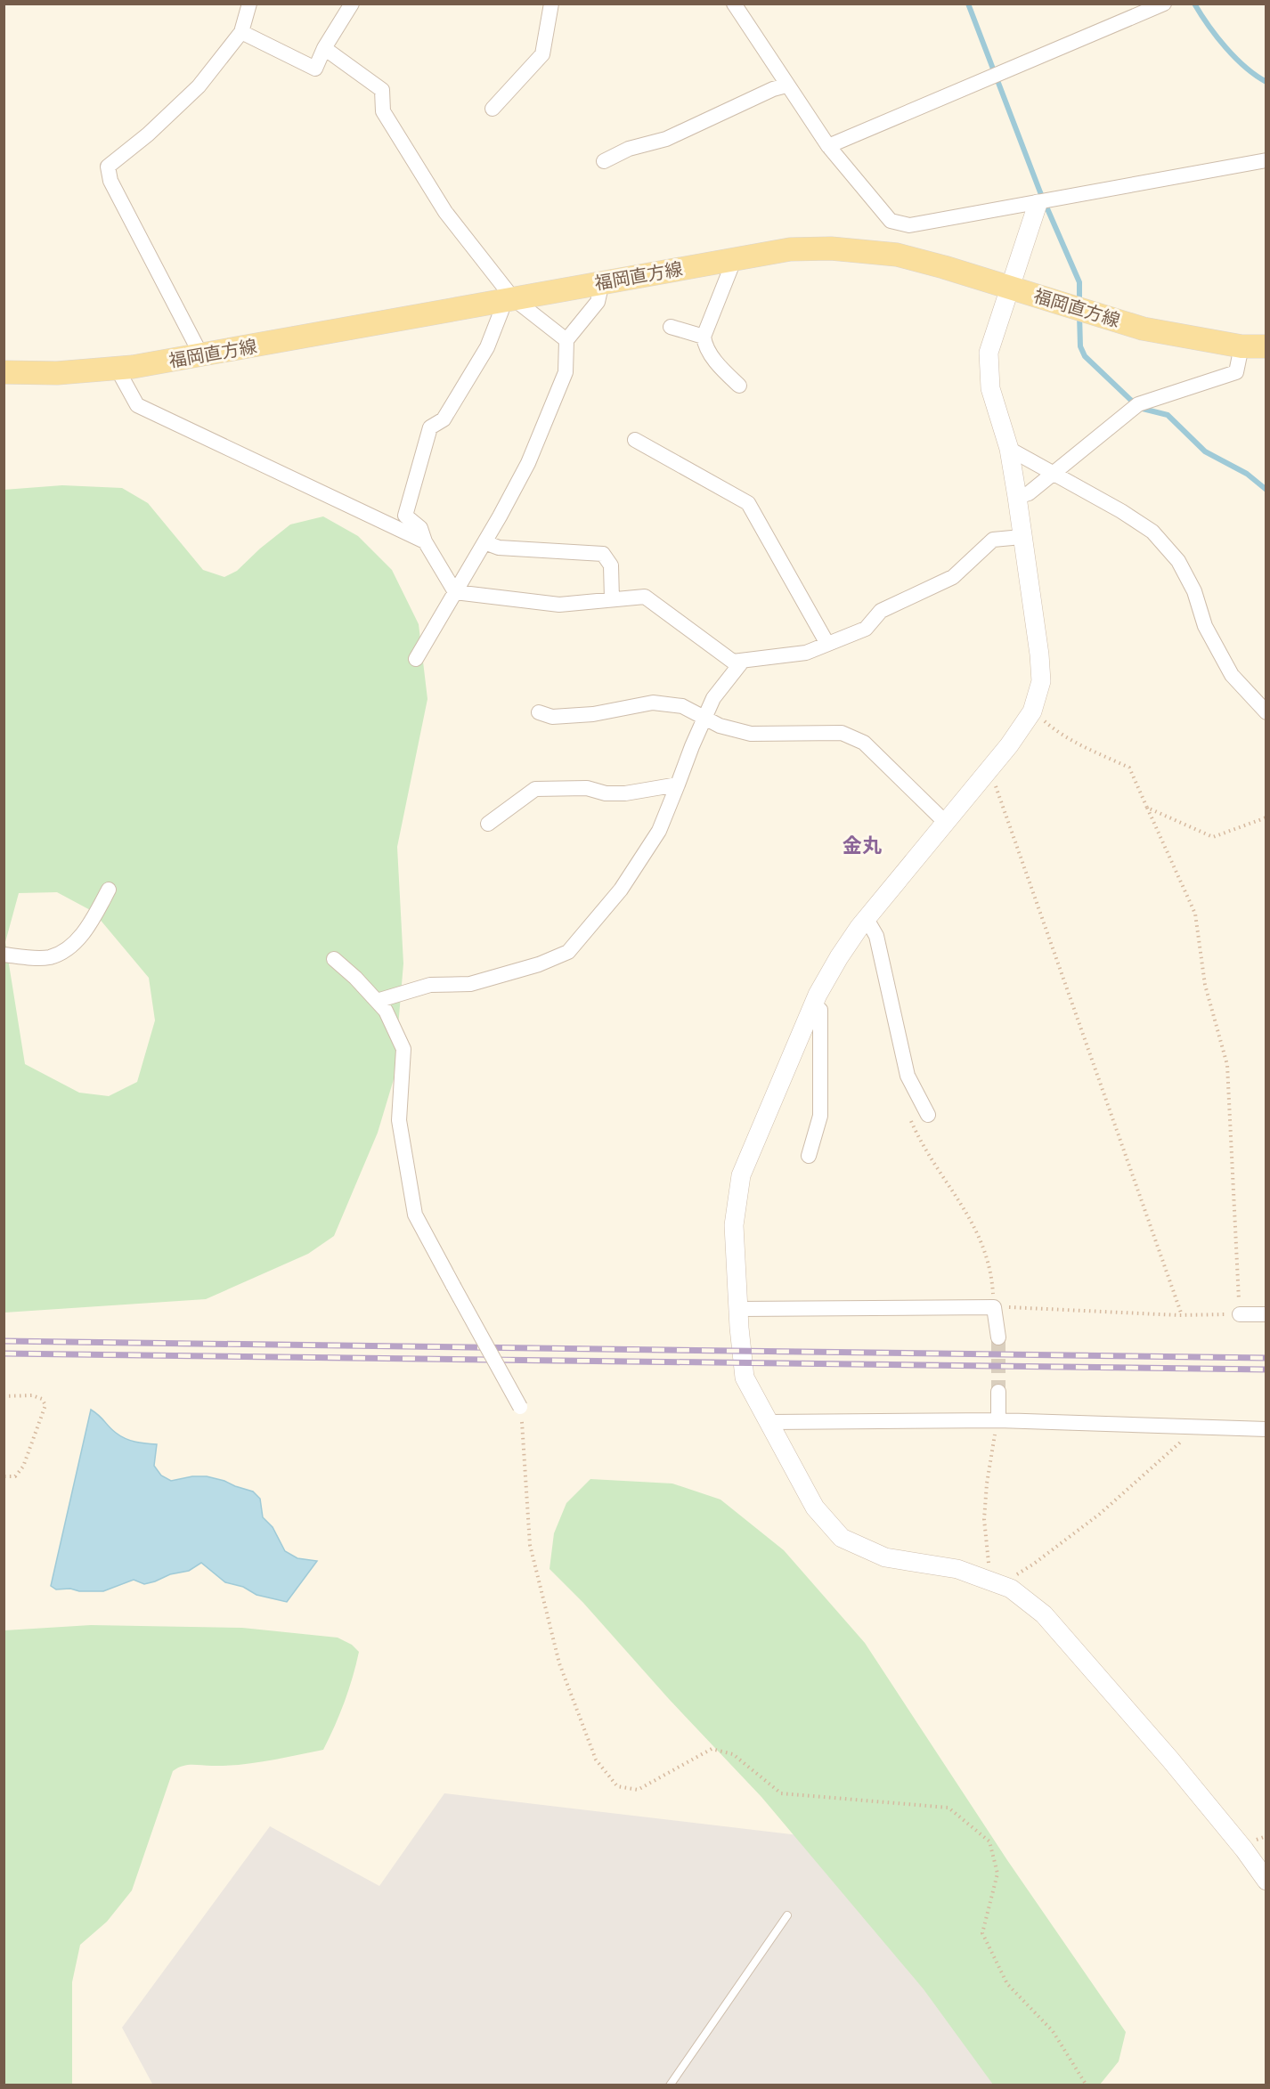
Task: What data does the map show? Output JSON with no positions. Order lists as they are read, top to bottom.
{
  "streets": {
    "main road": ["福岡直方線"]
  },
  "districts": ["金丸"]
}
